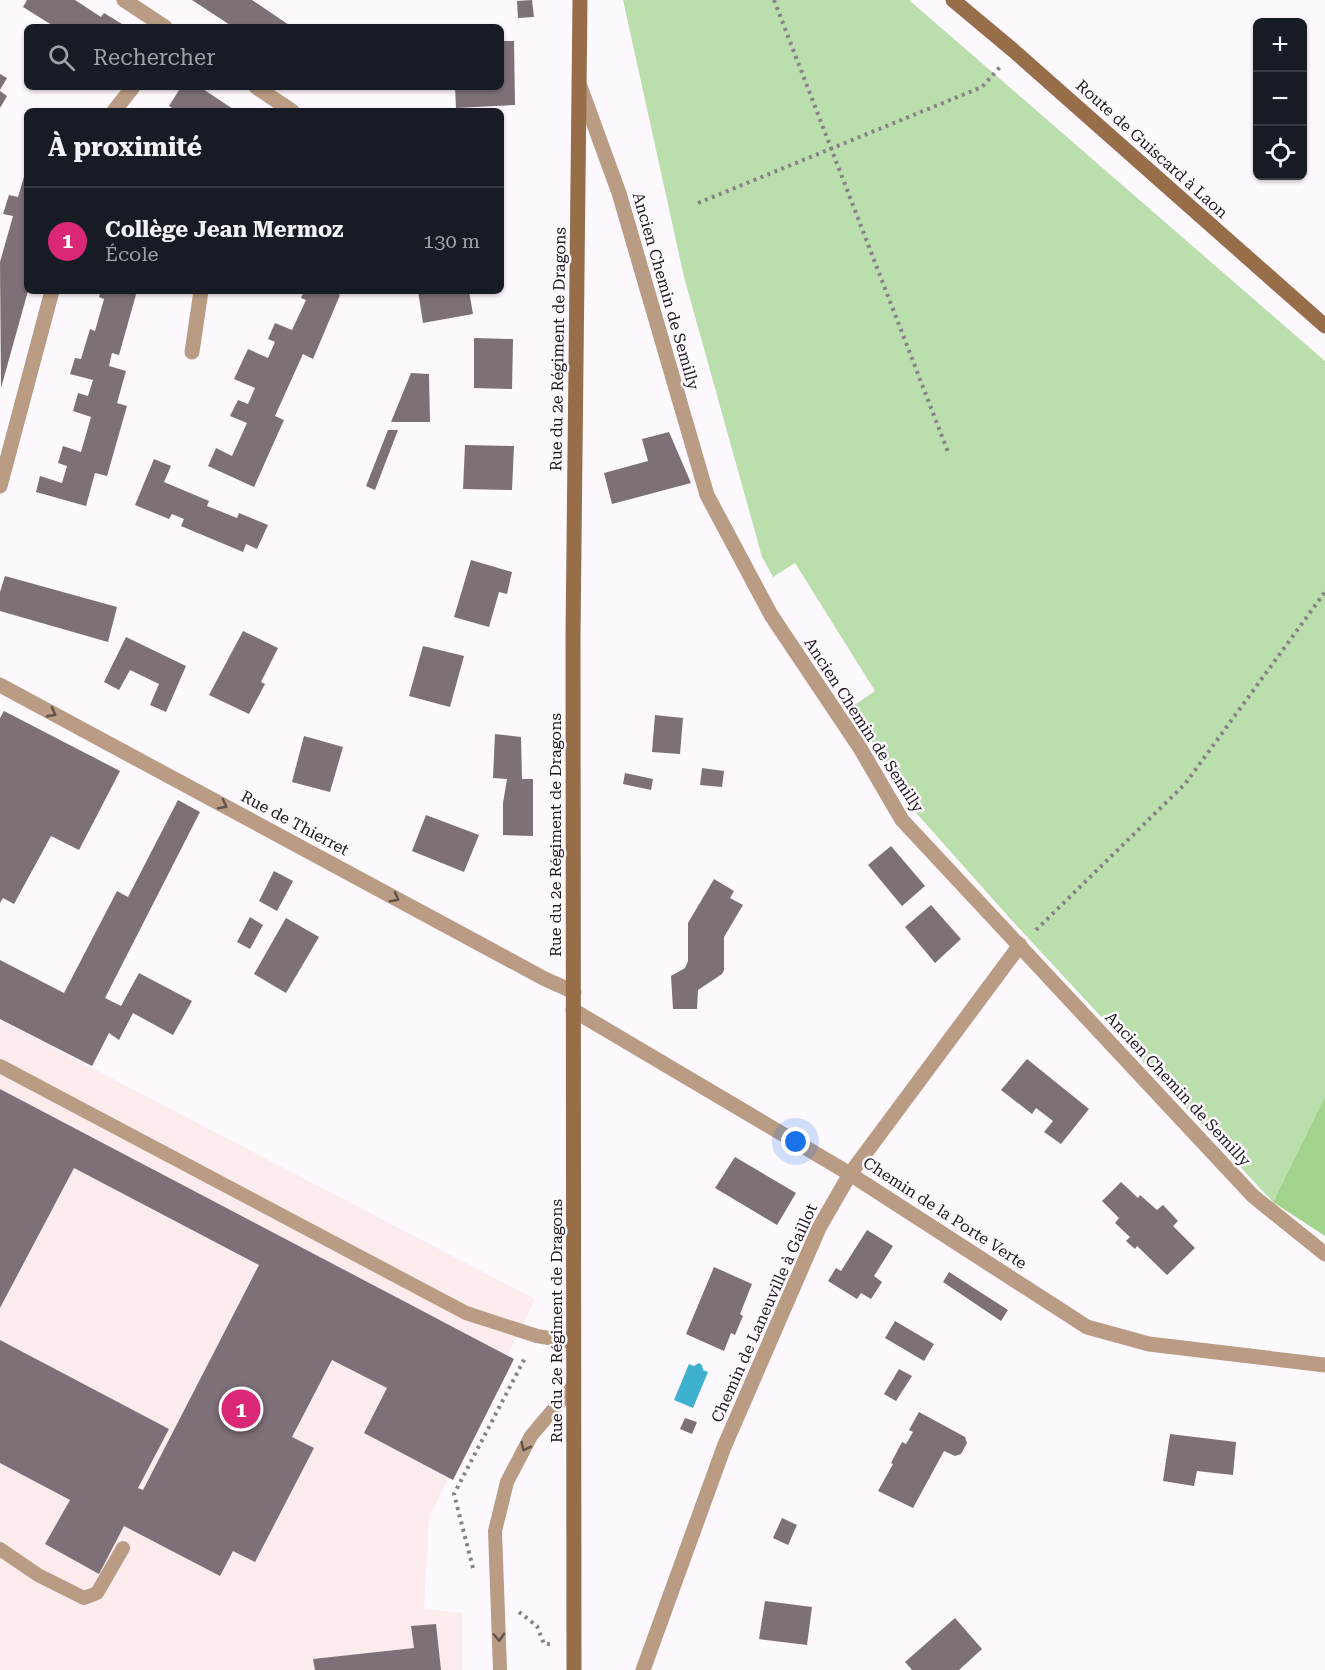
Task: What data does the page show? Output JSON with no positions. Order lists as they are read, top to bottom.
{
  "streets": {
    "street": [
      "Route de Guiscard à Laon",
      "Ancien Chemin de Semilly",
      "Rue du 2e Régiment de Dragons",
      "Rue de Thierret",
      "Chemin de la Porte Verte",
      "Chemin de Laneuville à Gaillot"
    ]
  },
  "crossings": [
    ["Ancien Chemin de Semilly", "Rue du 2e Régiment de Dragons"],
    ["Ancien Chemin de Semilly", "Chemin de Laneuville à Gaillot"],
    ["Rue du 2e Régiment de Dragons", "Rue de Thierret"],
    ["Rue du 2e Régiment de Dragons", "Chemin de la Porte Verte"],
    ["Chemin de la Porte Verte", "Chemin de Laneuville à Gaillot"]
  ],
  "one_way": ["Rue de Thierret"],
  "page": {
    "map_buttons": ["+", "−"],
    "search": "Rechercher",
    "heading": "À proximité",
    "list": [
      {
        "mark": "1",
        "name": "Collège Jean Mermoz",
        "note": "École",
        "value": "130 m"
      }
    ],
    "pins": "1"
  }
}
